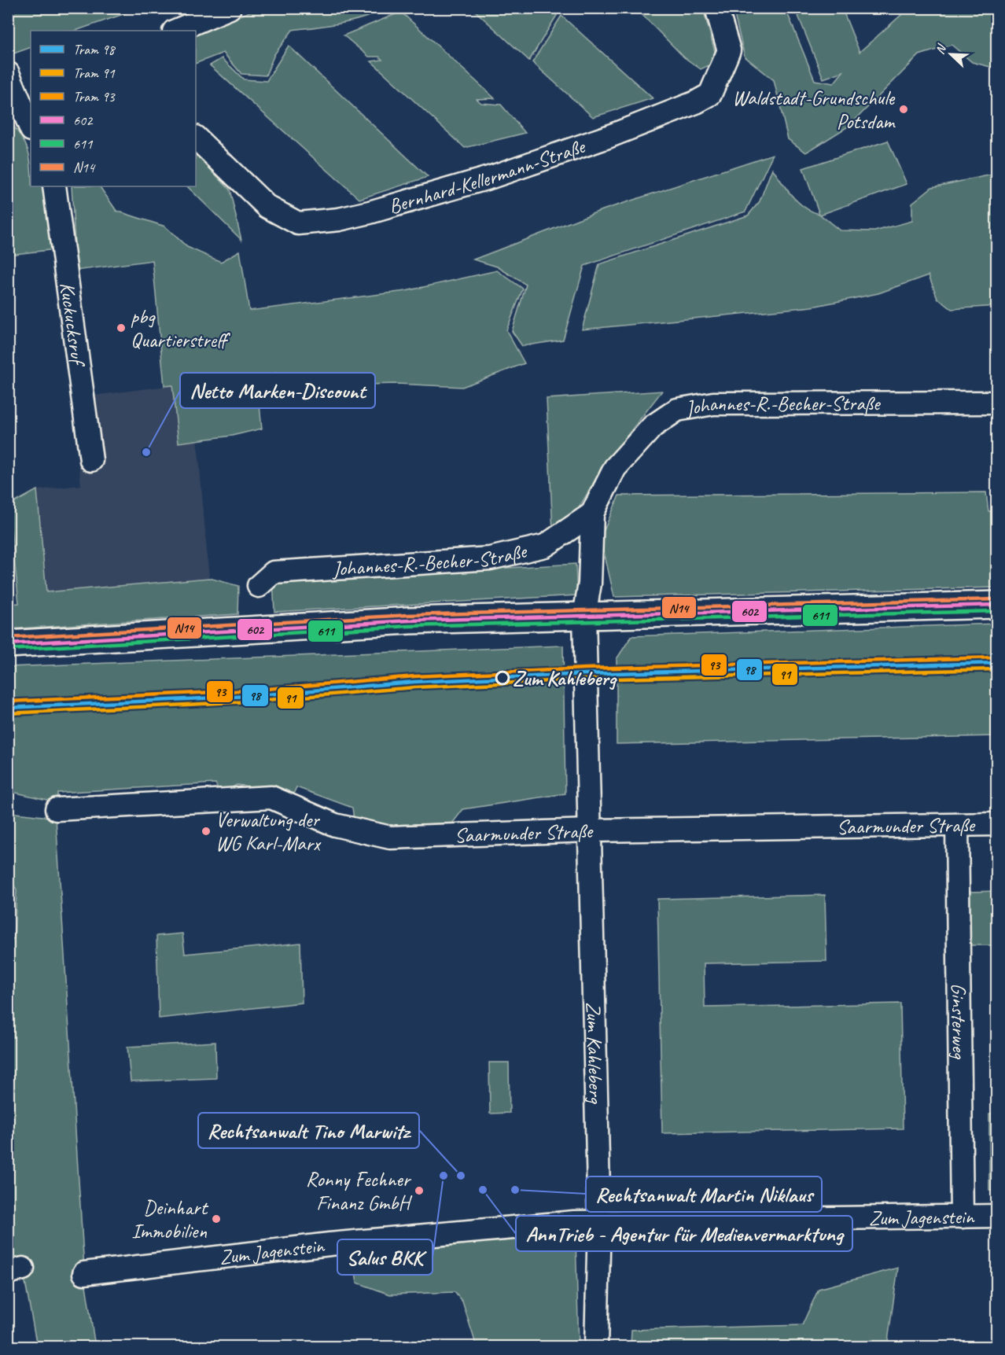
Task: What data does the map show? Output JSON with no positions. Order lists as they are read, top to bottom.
{
  "streets": {
    "street": [
      "Bernhard-Kellermann-Straße",
      "Kuckucksruf",
      "Johannes-R.-Becher-Straße",
      "Saarmunder Straße",
      "Ginsterweg",
      "Zum Kahleberg",
      "Zum Jagenstein"
    ]
  },
  "crossings": [
    ["Johannes-R.-Becher-Straße", "Zum Kahleberg"],
    ["Saarmunder Straße", "Ginsterweg"],
    ["Saarmunder Straße", "Zum Kahleberg"],
    ["Ginsterweg", "Zum Jagenstein"],
    ["Zum Kahleberg", "Zum Jagenstein"]
  ],
  "places": [
    "Waldstadt-Grundschule Potsdam",
    "pbg Quartierstreff",
    "Netto Marken-Discount",
    "Zum Kahleberg",
    "Verwaltung der WG Karl-Marx",
    "Salus BKK",
    "Rechtsanwalt Tino Marwitz",
    "AnnTrieb - Agentur für Medienvermarktung",
    "Rechtsanwalt Martin Niklaus",
    "Ronny Fechner Finanz GmbH",
    "Deinhart Immobilien"
  ],
  "lines": [
    "transit line N14",
    "transit line 602",
    "transit line 611",
    "tram line 93",
    "tram line 98",
    "tram line 91"
  ],
  "legend": [
    "Tram 98",
    "Tram 91",
    "Tram 93",
    "602",
    "611",
    "N14"
  ],
  "north": "top left"
}
